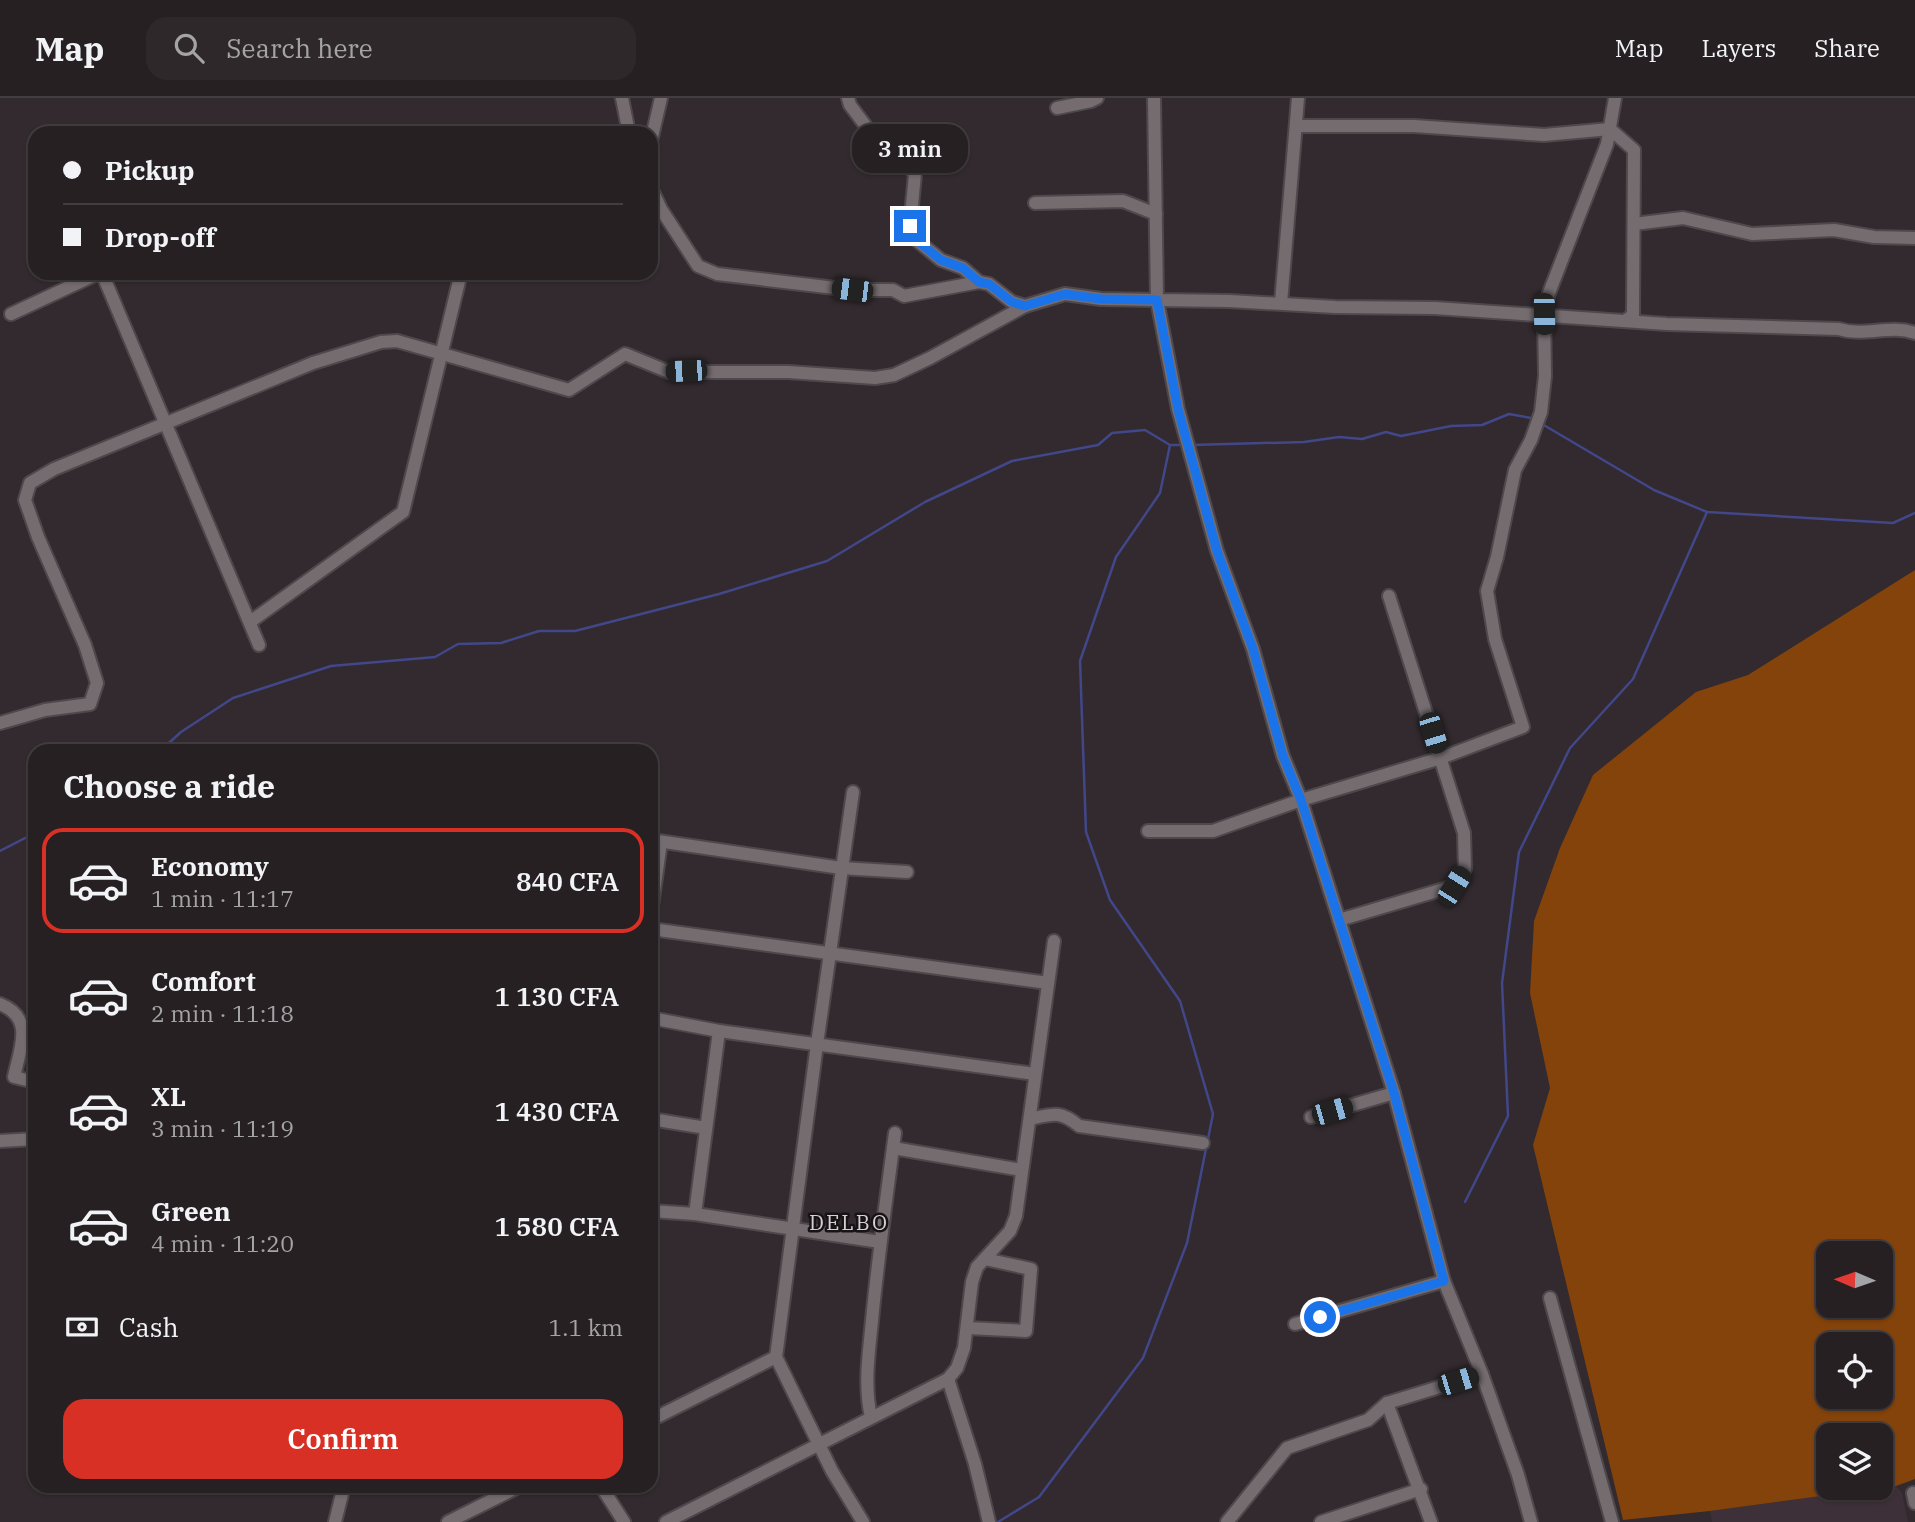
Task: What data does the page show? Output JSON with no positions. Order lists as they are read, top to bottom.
{
  "districts": ["DELBO"],
  "north": "left",
  "page": {
    "header": "Map",
    "search": "Search here",
    "nav": ["Map", "Layers", "Share"],
    "bubble": "3 min",
    "banner": ["Pickup", "Drop-off"],
    "heading": "Choose a ride",
    "list": [
      {
        "name": "Economy",
        "note": "1 min · 11:17",
        "value": "840 CFA"
      },
      {
        "name": "Comfort",
        "note": "2 min · 11:18",
        "value": "1 130 CFA"
      },
      {
        "name": "XL",
        "note": "3 min · 11:19",
        "value": "1 430 CFA"
      },
      {
        "name": "Green",
        "note": "4 min · 11:20",
        "value": "1 580 CFA"
      }
    ],
    "pay": ["Cash", "1.1 km"],
    "buttons": "Confirm"
  }
}
